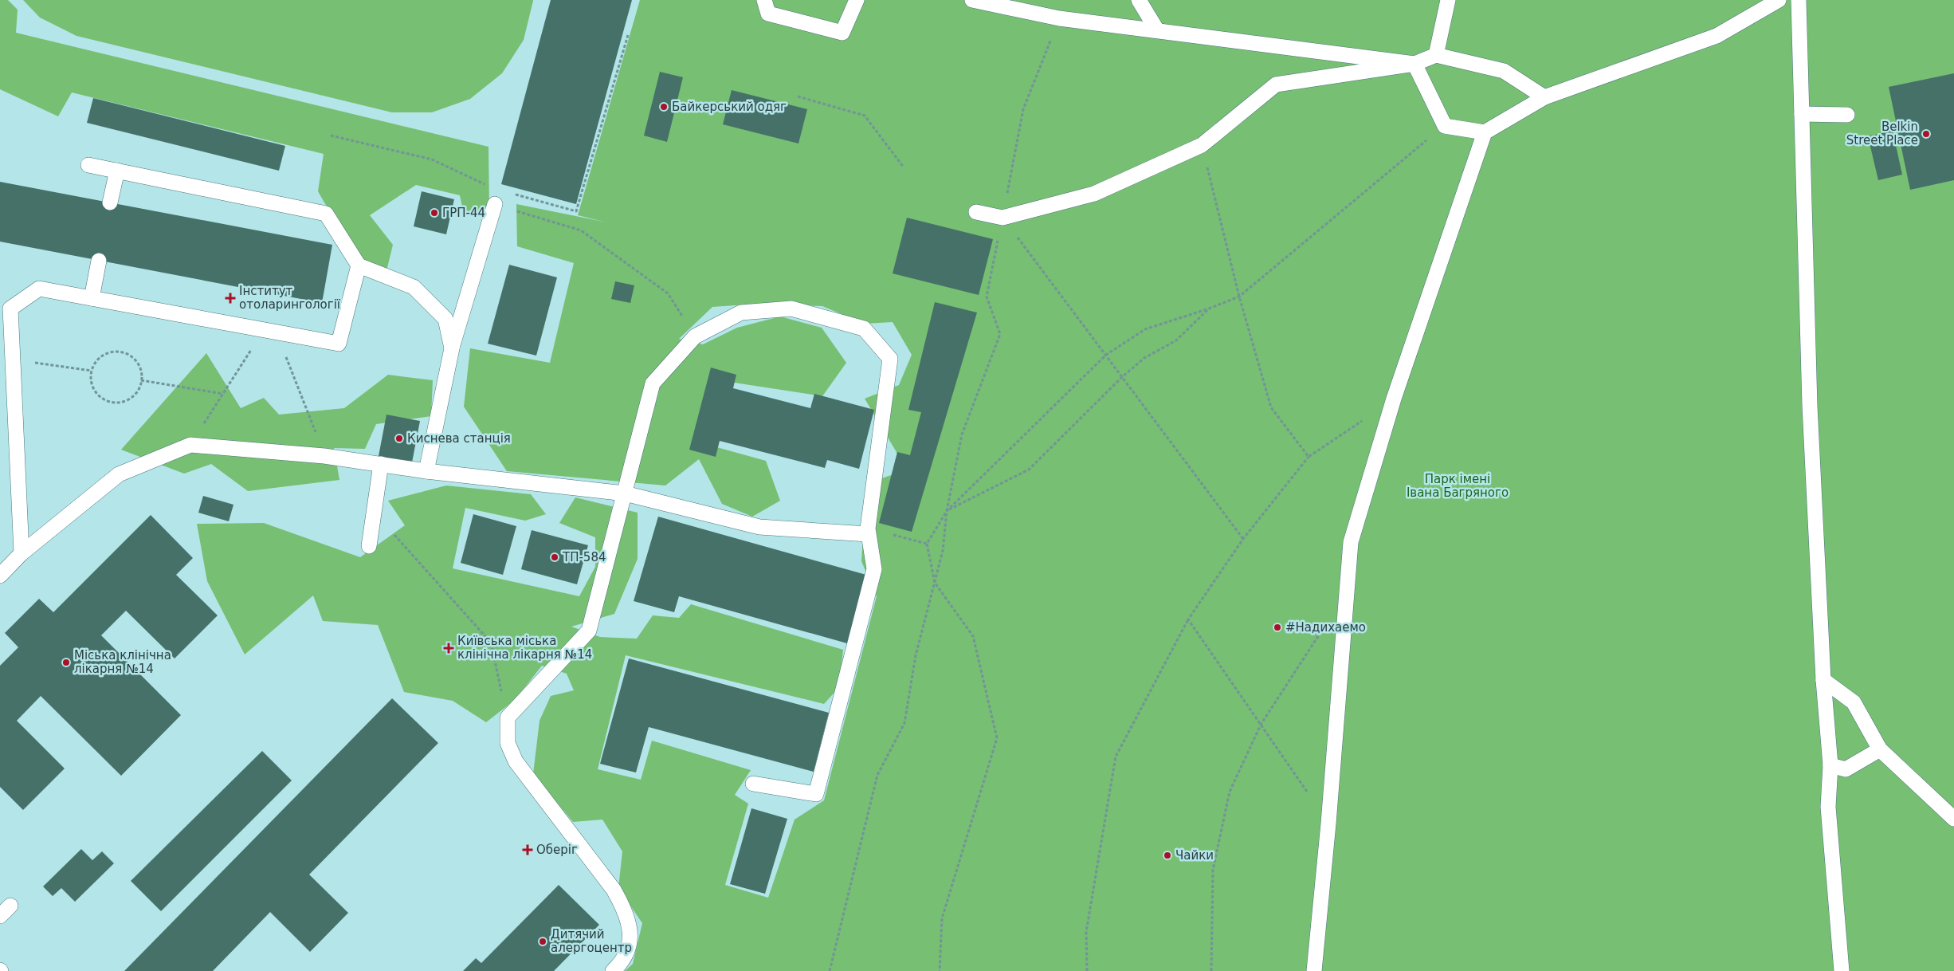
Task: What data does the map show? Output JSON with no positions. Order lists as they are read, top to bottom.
{
  "parks": ["Парк імені Івана Багряного"],
  "places": {
    "other": [
      "Байкерський одяг",
      "Belkin Street Place",
      "ГРП-44",
      "Киснева станція",
      "ТП-584",
      "#Надихаемо",
      "Міська клінічна лікарня №14",
      "Чайки",
      "Дитячий алергоцентр"
    ],
    "health": ["Інститут отоларингології", "Київська міська клінічна лікарня №14", "Оберіг"]
  }
}
